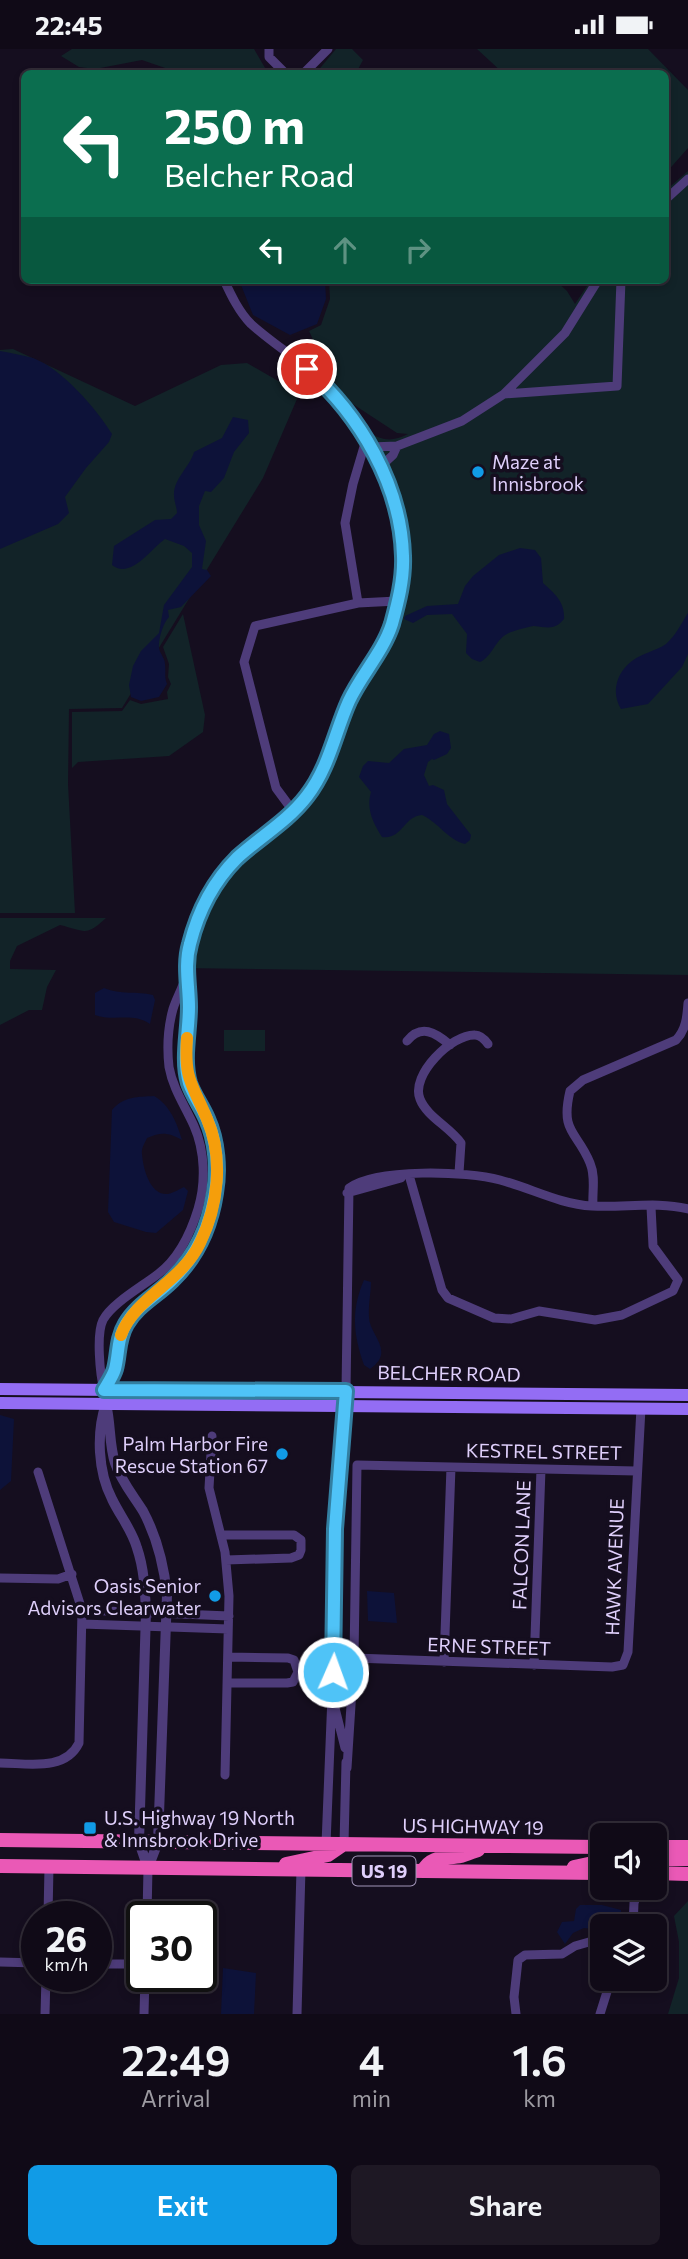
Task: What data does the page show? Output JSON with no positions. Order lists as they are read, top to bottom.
{
  "streets": {
    "highway": ["US HIGHWAY 19", "US 19"],
    "main road": ["BELCHER ROAD"],
    "street": [
      "KESTREL STREET",
      "FALCON LANE",
      "HAWK AVENUE",
      "ERNE STREET"
    ]
  },
  "crossings": [
    ["BELCHER ROAD", "HAWK AVENUE"],
    ["KESTREL STREET", "FALCON LANE"],
    ["KESTREL STREET", "HAWK AVENUE"],
    ["KESTREL STREET", "ERNE STREET"],
    ["FALCON LANE", "ERNE STREET"],
    ["HAWK AVENUE", "ERNE STREET"]
  ],
  "places": {
    "other": ["Maze at Innisbrook", "Palm Harbor Fire Rescue Station 67", "Oasis Senior Advisors Clearwater"],
    "transit": ["U.S. Highway 19 North & Innsbrook Drive"]
  },
  "page": {
    "status": "22:45",
    "turn": ["250 m", "Belcher Road"],
    "speed": "26 km/h",
    "limit": "30",
    "eta": [
      "22:49",
      "Arrival",
      "4",
      "min",
      "1.6",
      "km"
    ],
    "buttons": ["Exit", "Share"]
  }
}
